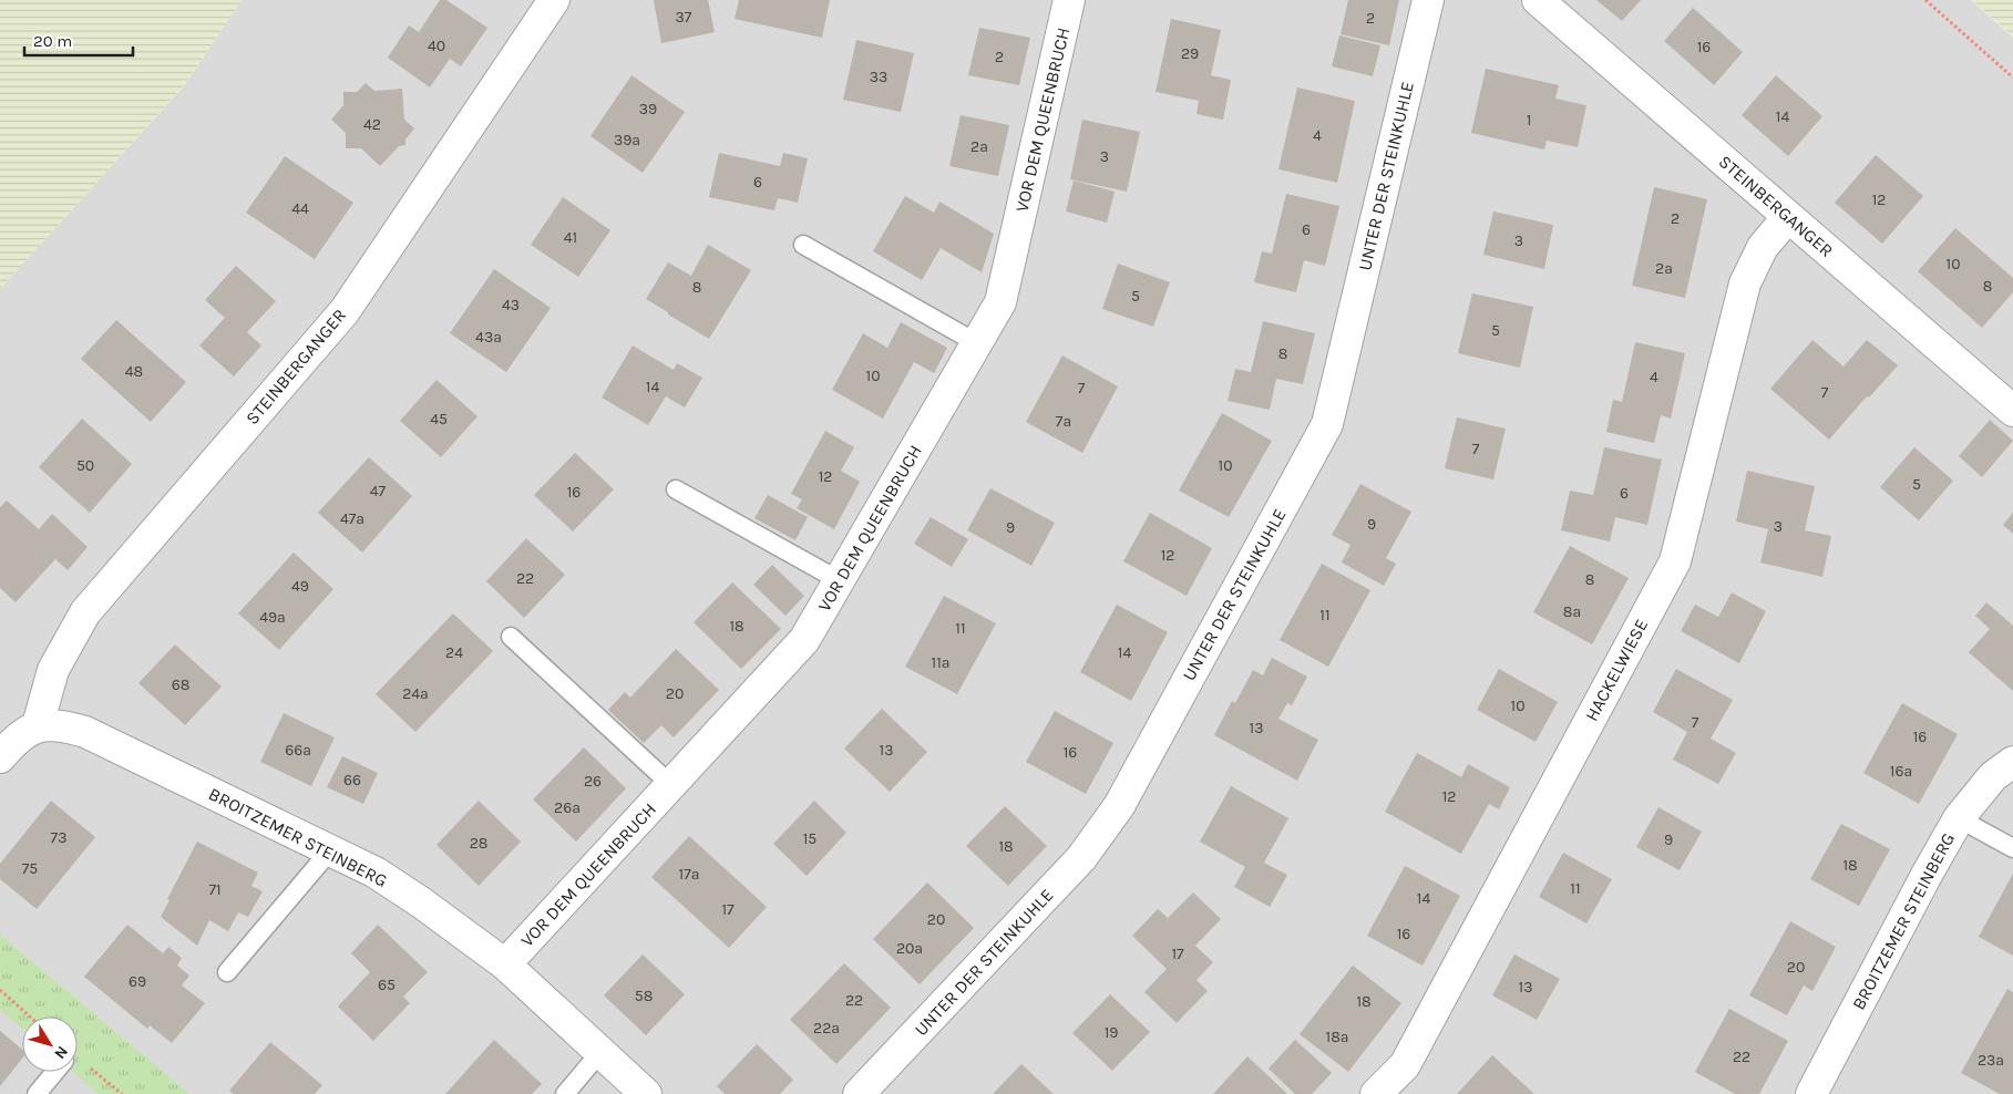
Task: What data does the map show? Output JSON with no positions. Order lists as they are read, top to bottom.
{
  "streets": {
    "street": [
      "VOR DEM QUEENBRUCH",
      "UNTER DER STEINKUHLE",
      "STEINBERGANGER",
      "HACKELWIESE",
      "BROITZEMER STEINBERG"
    ]
  },
  "crossings": [
    ["VOR DEM QUEENBRUCH", "BROITZEMER STEINBERG"],
    ["STEINBERGANGER", "HACKELWIESE"],
    ["STEINBERGANGER", "BROITZEMER STEINBERG"]
  ],
  "house_numbers": [
    "37",
    "2",
    "40",
    "16",
    "29",
    "2",
    "33",
    "39",
    "14",
    "1",
    "42",
    "4",
    "39a",
    "2a",
    "3",
    "6",
    "12",
    "44",
    "2",
    "6",
    "41",
    "3",
    "10",
    "2a",
    "8",
    "8",
    "5",
    "43",
    "5",
    "43a",
    "8",
    "48",
    "10",
    "4",
    "14",
    "7",
    "7",
    "45",
    "7a",
    "7",
    "50",
    "10",
    "12",
    "5",
    "47",
    "16",
    "6",
    "47a",
    "9",
    "3",
    "9",
    "12",
    "22",
    "8",
    "49",
    "8a",
    "11",
    "49a",
    "18",
    "11",
    "24",
    "14",
    "11a",
    "68",
    "24a",
    "20",
    "10",
    "7",
    "13",
    "16",
    "66a",
    "13",
    "16",
    "16a",
    "66",
    "26",
    "12",
    "26a",
    "73",
    "15",
    "9",
    "28",
    "18",
    "18",
    "75",
    "17a",
    "11",
    "71",
    "14",
    "17",
    "20",
    "16",
    "20a",
    "17",
    "20",
    "69",
    "65",
    "13",
    "58",
    "22",
    "18",
    "22a",
    "19",
    "18a",
    "22",
    "23a"
  ],
  "scale_bar": "20 m",
  "north": "bottom right"
}
